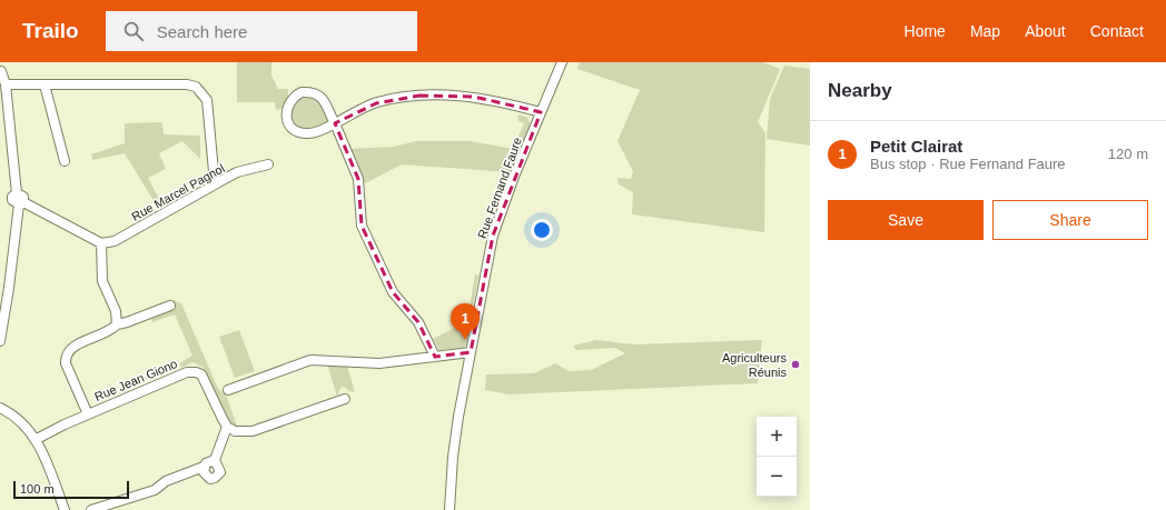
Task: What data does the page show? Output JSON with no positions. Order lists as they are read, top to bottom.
{
  "streets": {
    "street": ["Rue Fernand Faure", "Rue Marcel Pagnol", "Rue Jean Giono"]
  },
  "places": ["Agriculteurs Réunis"],
  "scale_bar": "100 m",
  "page": {
    "header": "Trailo",
    "search": "Search here",
    "nav": [
      "Home",
      "Map",
      "About",
      "Contact"
    ],
    "heading": "Nearby",
    "list": [
      {
        "mark": "1",
        "name": "Petit Clairat",
        "note": "Bus stop · Rue Fernand Faure",
        "value": "120 m"
      }
    ],
    "buttons": ["Save", "Share"],
    "pins": "1",
    "map_buttons": ["+", "−"],
    "scale": "100 m"
  }
}
